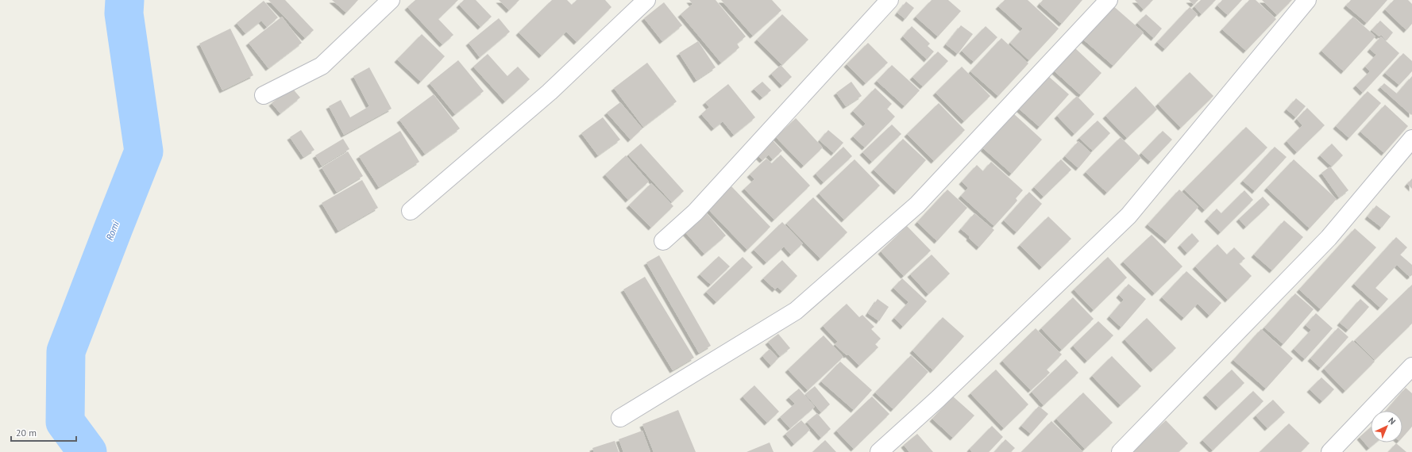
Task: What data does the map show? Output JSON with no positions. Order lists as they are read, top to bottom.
{
  "water": ["Romi"],
  "scale_bar": "20 m",
  "north": "top right"
}
